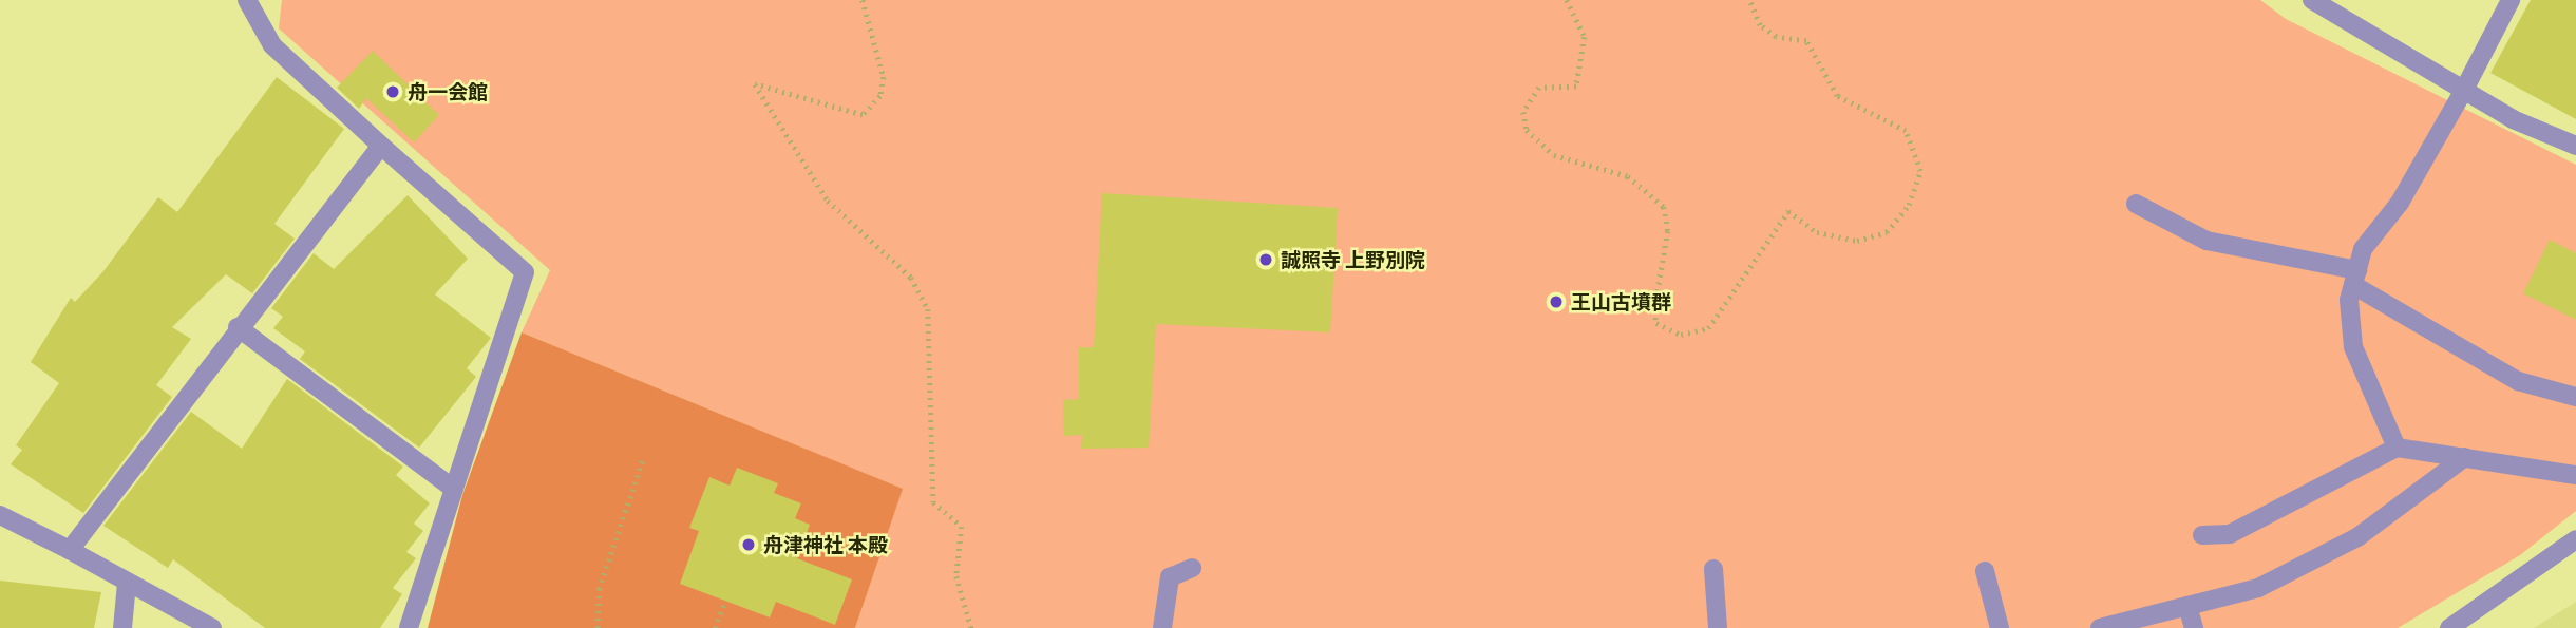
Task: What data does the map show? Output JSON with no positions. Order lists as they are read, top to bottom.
{
  "places": [
    "舟一会館",
    "誠照寺 上野別院",
    "王山古墳群",
    "舟津神社 本殿"
  ]
}
